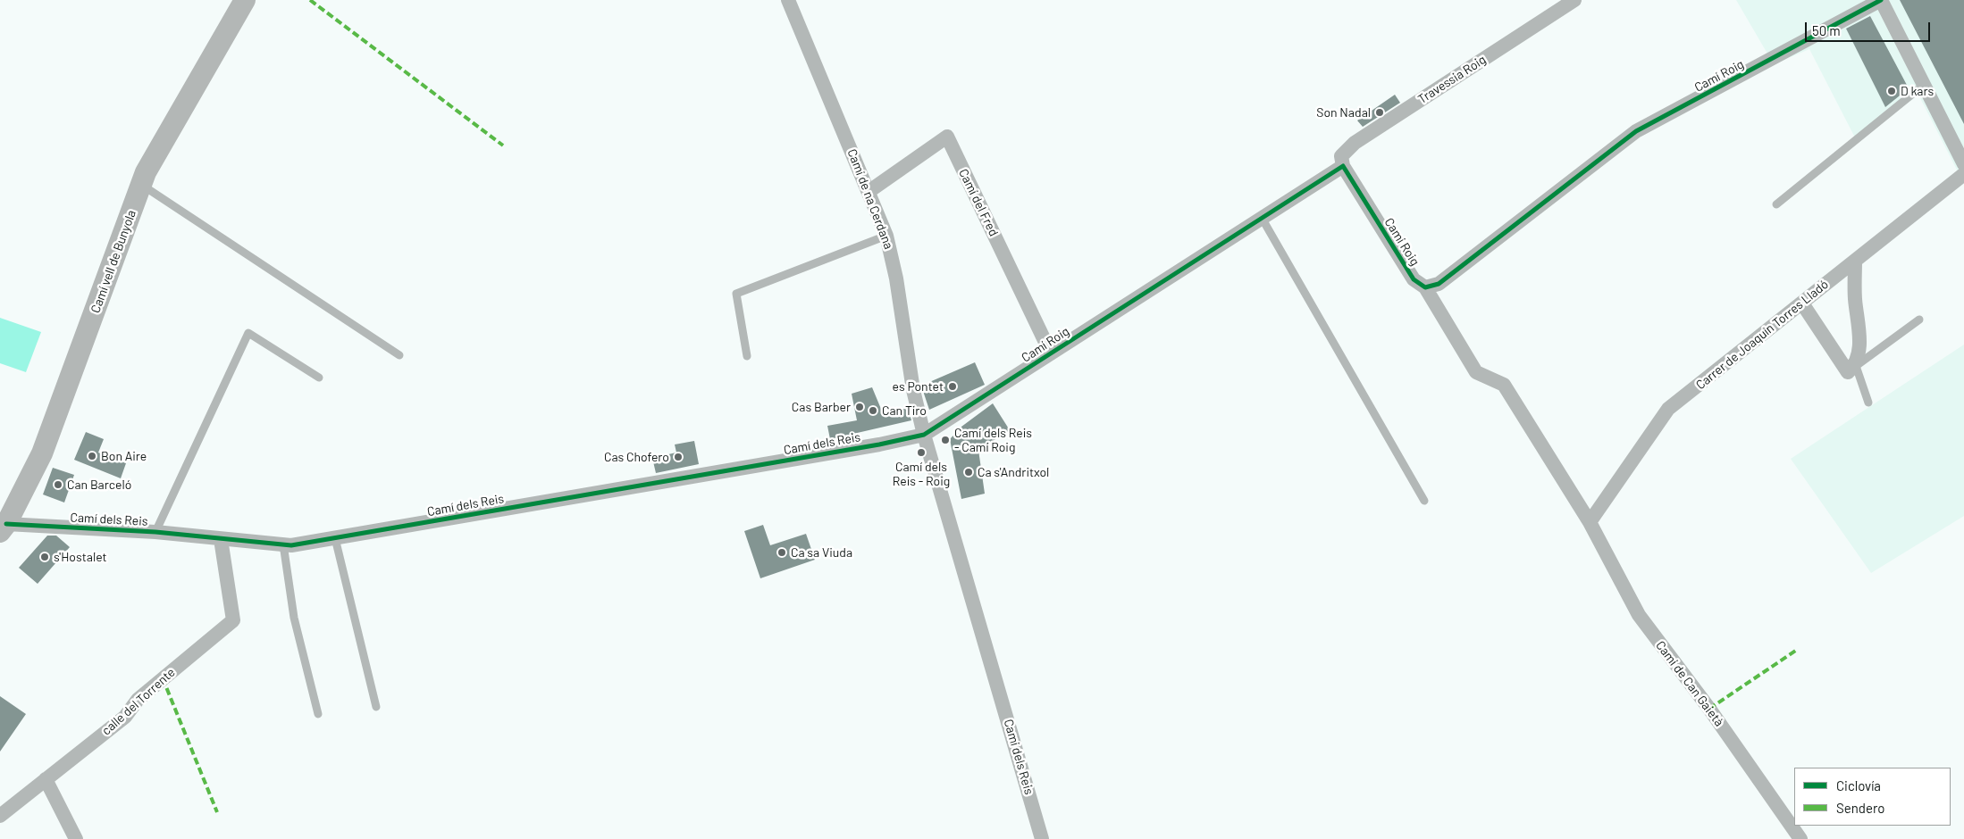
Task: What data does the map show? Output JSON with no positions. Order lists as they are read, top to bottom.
{
  "streets": {
    "street": [
      "Camí Roig",
      "Travessia Roig",
      "Camí de na Cerdana",
      "Camí del Fred",
      "Camí vell de Bunyola",
      "Carrer de Joaquín Torres Lladó",
      "Camí dels Reis",
      "Camí de Can Gaietà",
      "calle del Torrente"
    ]
  },
  "crossings": [
    ["Camí Roig", "Travessia Roig"],
    ["Camí Roig", "Camí de na Cerdana"],
    ["Camí Roig", "Camí del Fred"],
    ["Camí Roig", "Camí dels Reis"],
    ["Camí Roig", "Camí de Can Gaietà"],
    ["Camí de na Cerdana", "Camí del Fred"],
    ["Camí de na Cerdana", "Camí dels Reis"],
    ["Camí vell de Bunyola", "Camí dels Reis"],
    ["Carrer de Joaquín Torres Lladó", "Camí de Can Gaietà"],
    ["Camí dels Reis", "calle del Torrente"]
  ],
  "places": [
    "D kars",
    "Son Nadal",
    "es Pontet",
    "Cas Barber",
    "Can Tiro",
    "Camí dels Reis - Camí Roig",
    "Camí dels Reis - Roig",
    "Bon Aire",
    "Cas Chofero",
    "Ca s'Andritxol",
    "Can Barceló",
    "Ca sa Viuda",
    "s'Hostalet"
  ],
  "legend": ["Ciclovía", "Sendero"],
  "scale_bar": "50 m"
}
